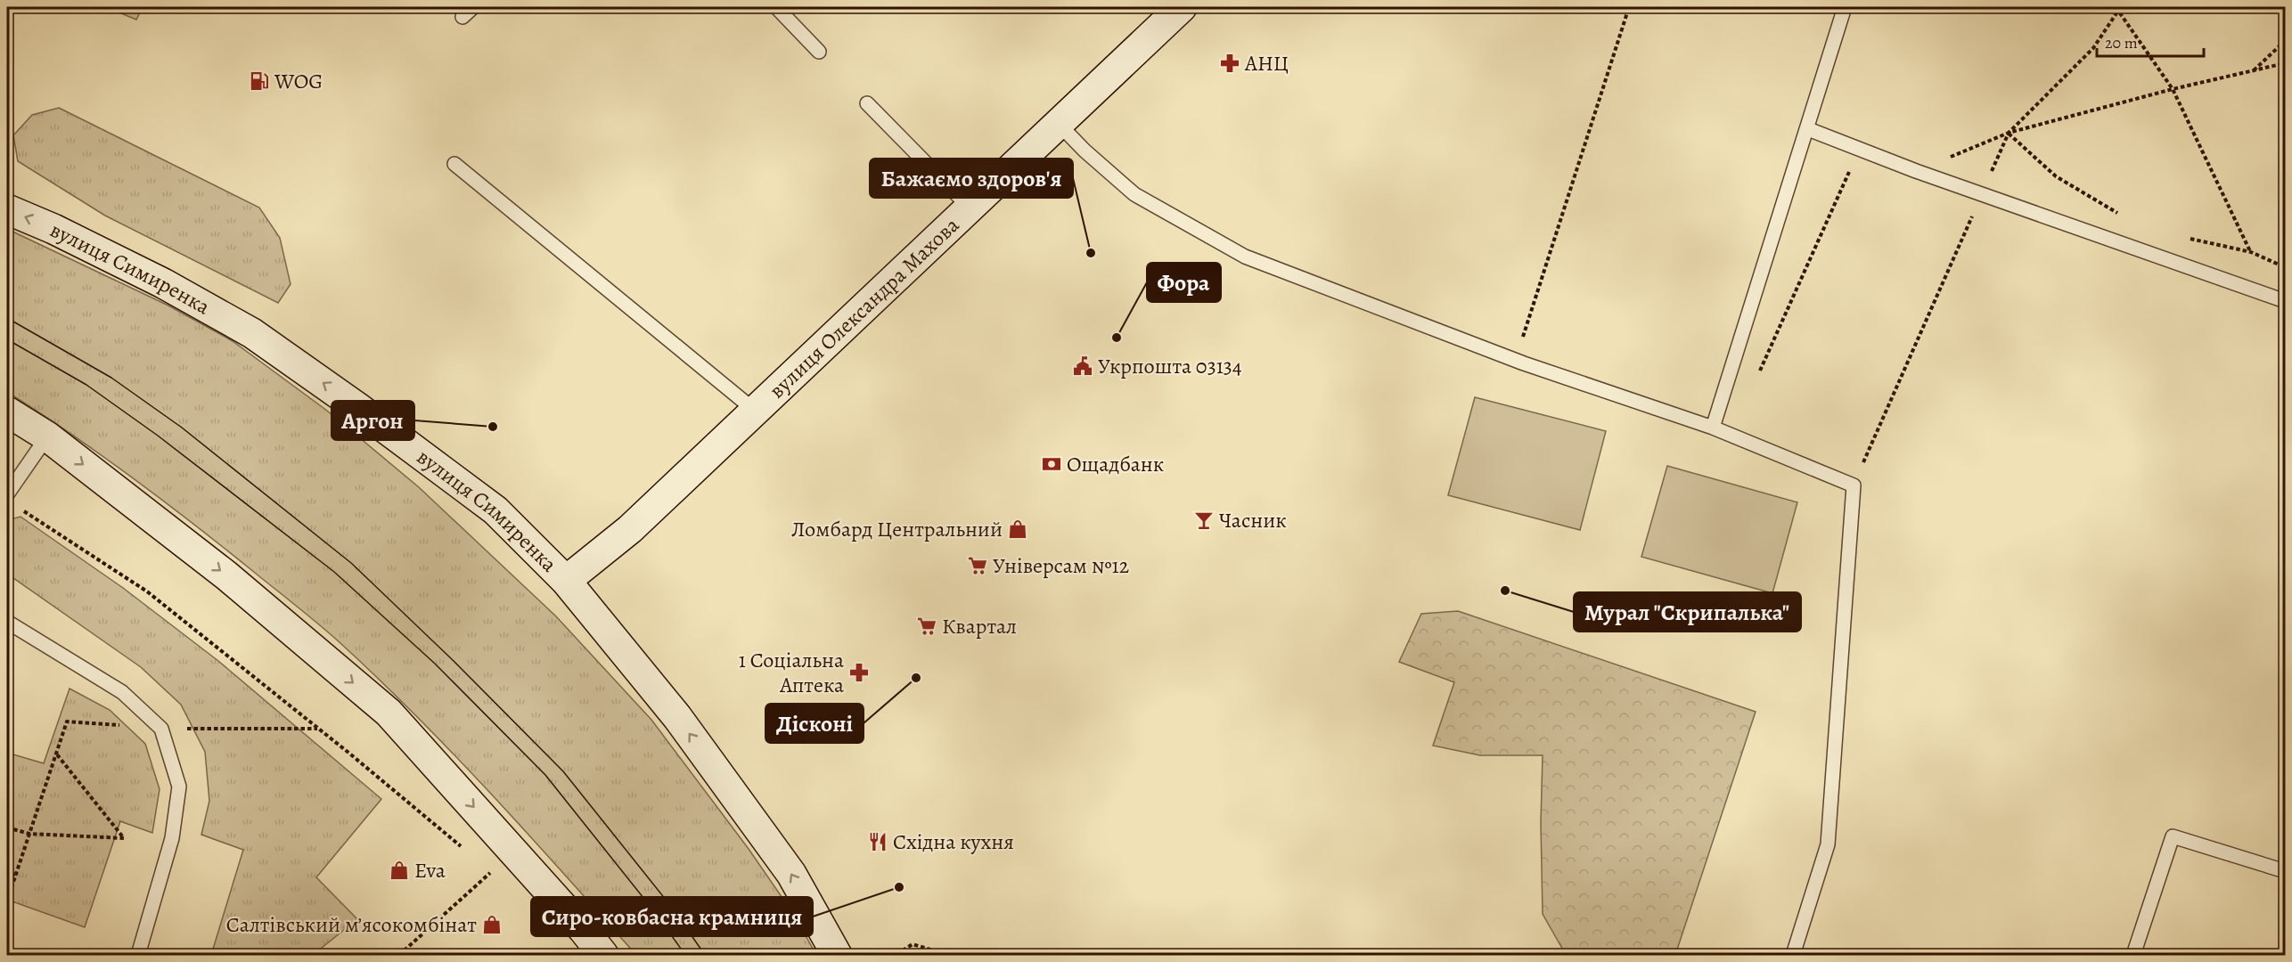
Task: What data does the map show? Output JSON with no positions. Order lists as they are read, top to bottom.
{
  "streets": {
    "street": ["вулиця Симиренка", "вулиця Олександра Махова"]
  },
  "crossings": [
    ["вулиця Симиренка", "вулиця Олександра Махова"]
  ],
  "places": {
    "pharmacy": ["АНЦ", "1 Соціальна Аптека"],
    "fuel station": ["WOG"],
    "other": [
      "Бажаємо здоров'я",
      "Фора",
      "Аргон",
      "Мурал \"Скрипалька\"",
      "Дісконі",
      "Сиро-ковбасна крамниця"
    ],
    "public building": ["Укрпошта 03134"],
    "bank": ["Ощадбанк"],
    "bar": ["Часник"],
    "shop": ["Ломбард Центральний", "Eva", "Салтівський м’ясокомбінат"],
    "supermarket": ["Універсам №12", "Квартал"],
    "restaurant": ["Східна кухня"]
  },
  "scale_bar": "20 m"
}
